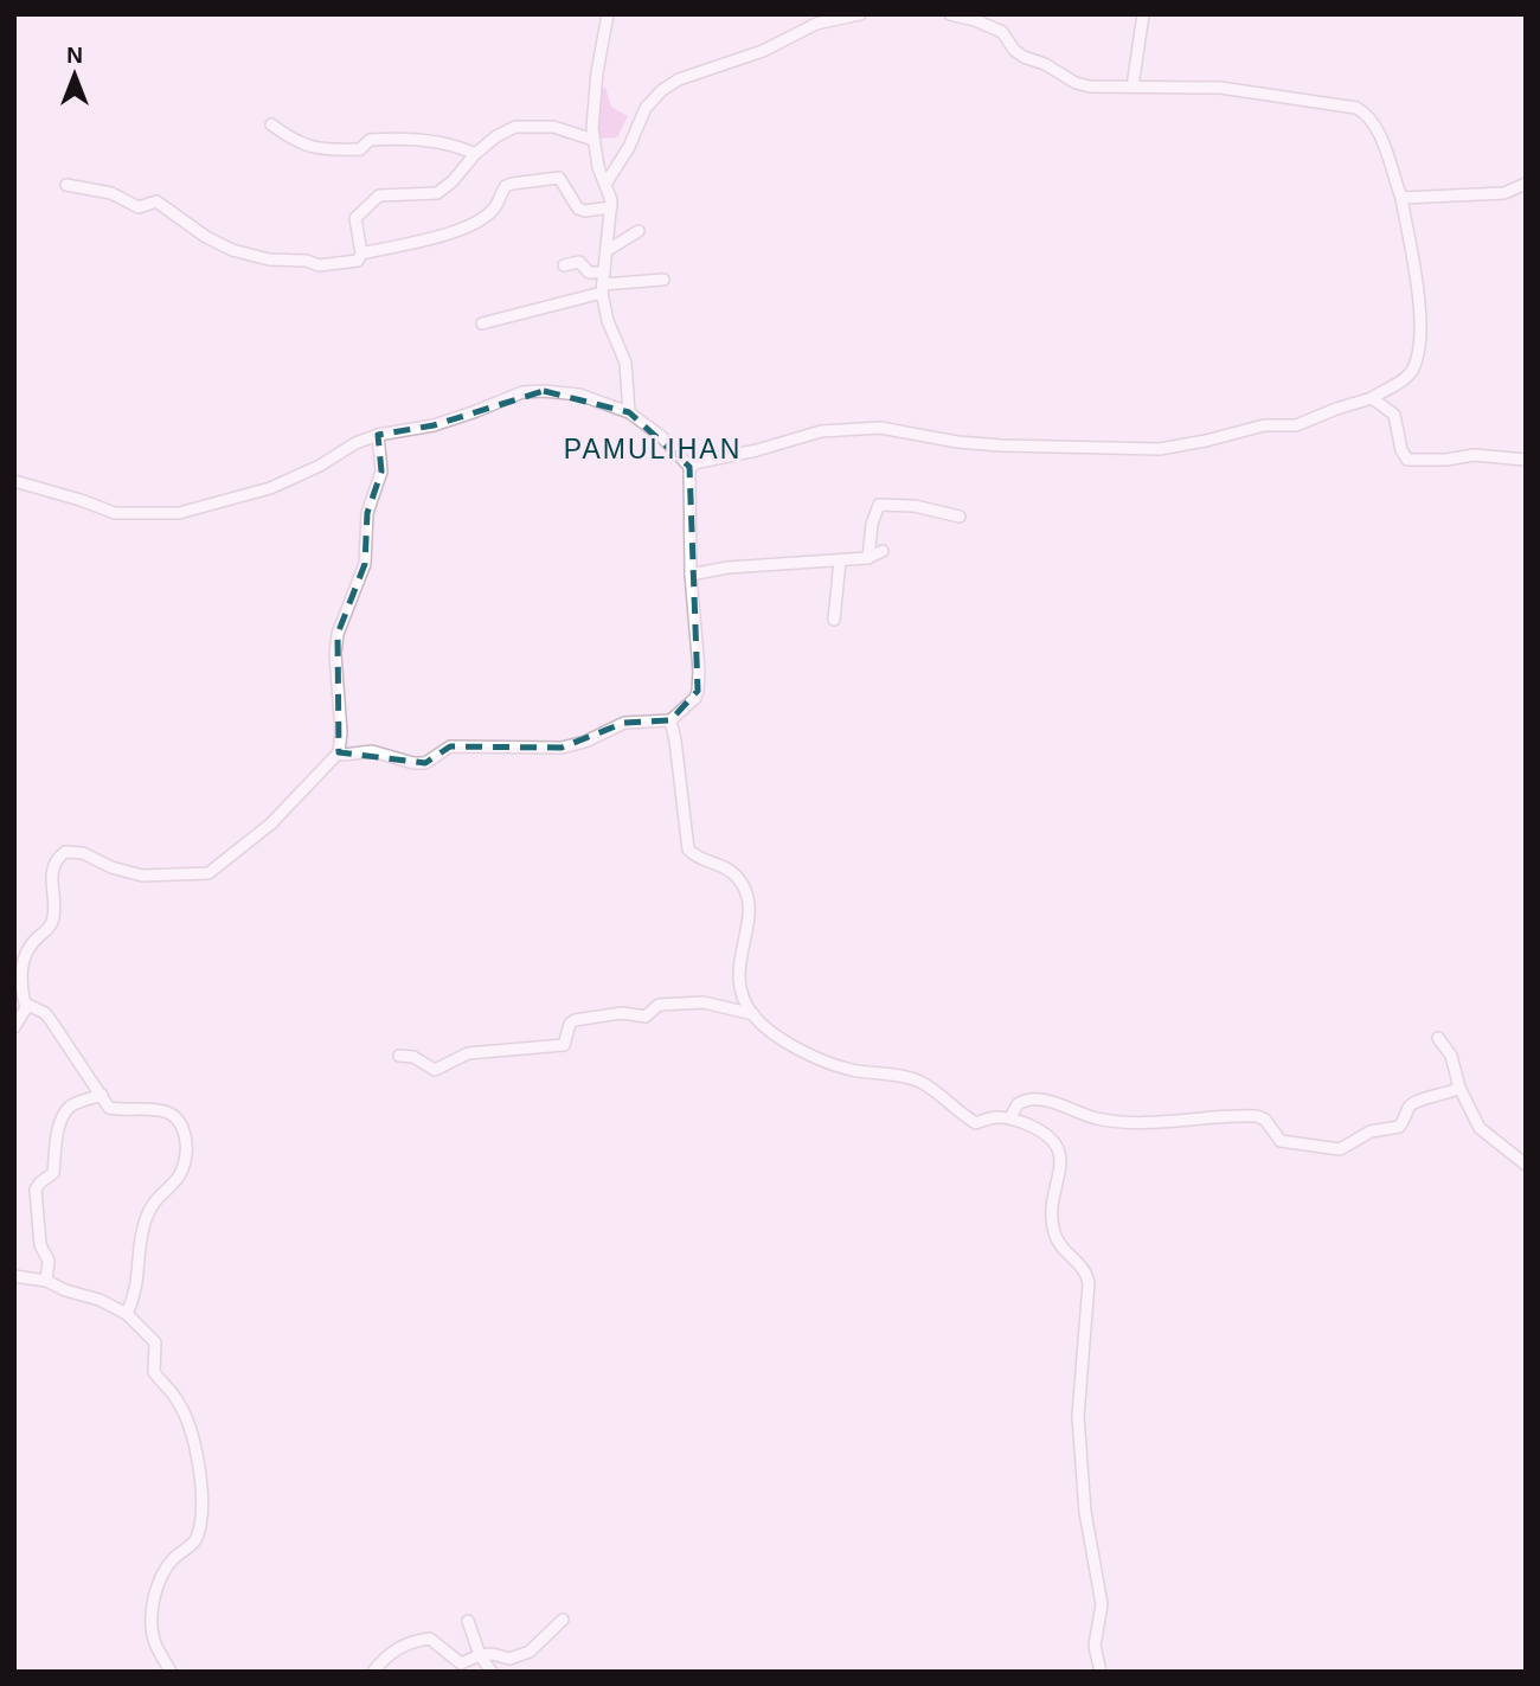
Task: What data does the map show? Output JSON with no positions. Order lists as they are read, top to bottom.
{
  "districts": ["PAMULIHAN"],
  "north": "top"
}
